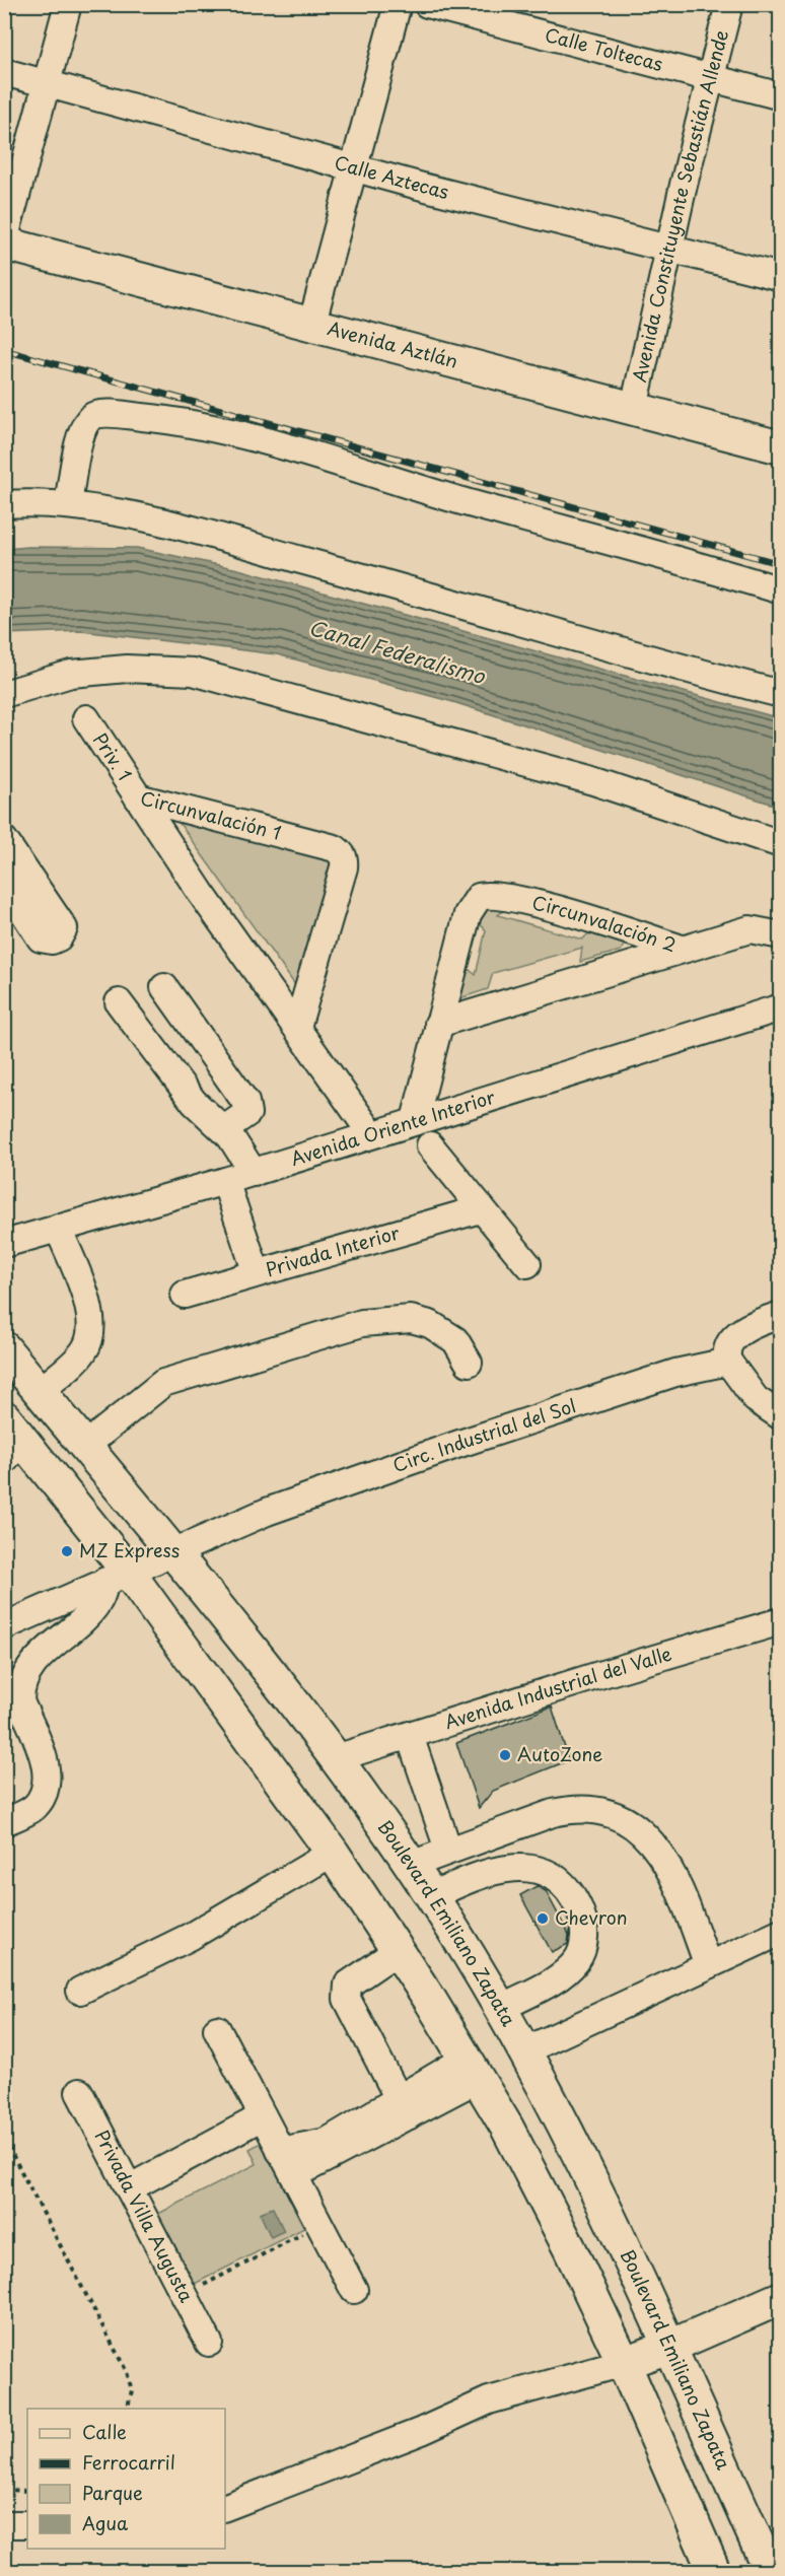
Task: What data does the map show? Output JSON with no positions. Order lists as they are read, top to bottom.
{
  "streets": {
    "main road": ["Avenida Aztlán", "Boulevard Emiliano Zapata"],
    "street": [
      "Calle Toltecas",
      "Calle Aztecas",
      "Avenida Constituyente Sebastián Allende",
      "Priv. 1",
      "Circunvalación 1",
      "Circunvalación 2",
      "Avenida Oriente Interior",
      "Privada Interior",
      "Circ. Industrial del Sol",
      "Avenida Industrial del Valle",
      "Privada Villa Augusta"
    ]
  },
  "crossings": [
    ["Calle Toltecas", "Avenida Constituyente Sebastián Allende"],
    ["Calle Aztecas", "Avenida Constituyente Sebastián Allende"],
    ["Avenida Constituyente Sebastián Allende", "Avenida Aztlán"],
    ["Priv. 1", "Circunvalación 1"],
    ["Circunvalación 1", "Avenida Oriente Interior"],
    ["Circunvalación 2", "Avenida Oriente Interior"],
    ["Circ. Industrial del Sol", "Boulevard Emiliano Zapata"],
    ["Avenida Industrial del Valle", "Boulevard Emiliano Zapata"]
  ],
  "water": ["Canal Federalismo"],
  "places": ["MZ Express", "AutoZone", "Chevron"],
  "legend": [
    "Calle",
    "Ferrocarril",
    "Parque",
    "Agua"
  ]
}
